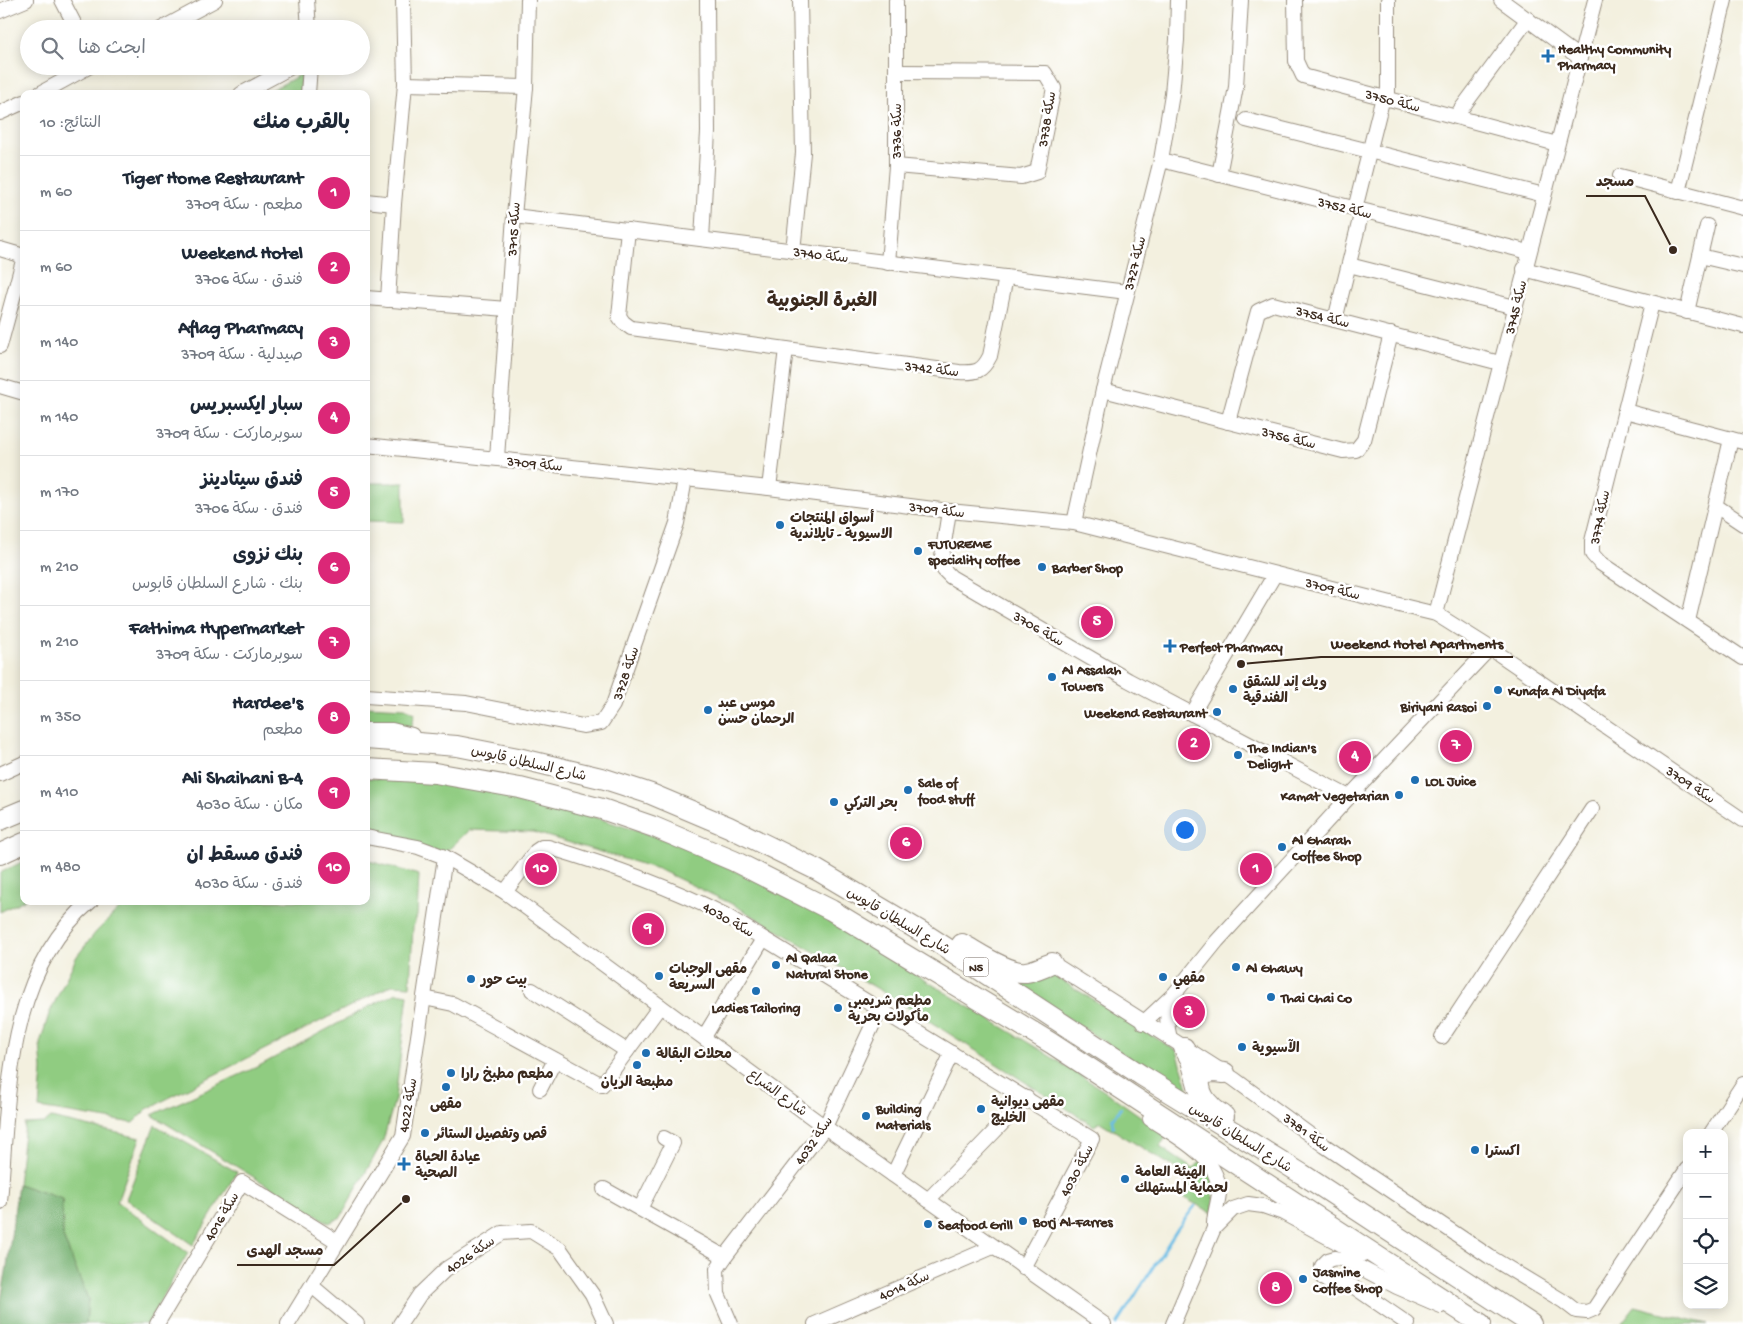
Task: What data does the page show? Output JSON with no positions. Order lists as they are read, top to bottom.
{
  "streets": {
    "highway": ["شارع السلطان قابوس", "N5"],
    "street": [
      "سكة 3750",
      "سكة 3738",
      "سكة 3736",
      "سكة 3752",
      "سكة 3715",
      "سكة 3740",
      "سكة 3727",
      "سكة 3745",
      "سكة 3754",
      "سكة 3742",
      "سكة 3756",
      "سكة 3709",
      "سكة 3774",
      "سكة 3706",
      "سكة 3728",
      "سكة 4030",
      "شارع الشراع",
      "سكة 4022",
      "سكة 3781",
      "سكة 4032",
      "سكة 4016",
      "سكة 4026",
      "سكة 4014"
    ]
  },
  "crossings": [
    ["سكة 3750", "سكة 3745"],
    ["سكة 3738", "سكة 3736"],
    ["سكة 3736", "سكة 3740"],
    ["سكة 3752", "سكة 3727"],
    ["سكة 3752", "سكة 3745"],
    ["سكة 3715", "سكة 3740"],
    ["سكة 3715", "سكة 3709"],
    ["سكة 3740", "سكة 3727"],
    ["سكة 3740", "سكة 3742"],
    ["سكة 3727", "سكة 3756"],
    ["سكة 3727", "سكة 3709"],
    ["سكة 3745", "سكة 3754"],
    ["سكة 3745", "سكة 3709"],
    ["سكة 3754", "سكة 3756"],
    ["سكة 3709", "سكة 3706"],
    ["سكة 3709", "سكة 3728"],
    ["سكة 4030", "شارع الشراع"],
    ["سكة 4030", "سكة 4032"],
    ["شارع الشراع", "سكة 4022"],
    ["شارع الشراع", "سكة 4032"],
    ["شارع الشراع", "سكة 4014"],
    ["سكة 4022", "سكة 4016"]
  ],
  "districts": ["الغبرة الجنوبية"],
  "places": {
    "health": ["Healthy Community Pharmacy", "Perfect Pharmacy", "عيادة الحياة الصحية"],
    "other": [
      "مسجد",
      "أسواق المنتجات الاسيوية - تايلاندية",
      "FUTUREME speciality coffee",
      "Barber Shop",
      "Weekend Hotel Apartments",
      "Al Assalah Towers",
      "ويك إند للشقق الفندقية",
      "Kunafa Al Diyafa",
      "Biriyani Rasoi",
      "موسى عبد الرحمان حسن",
      "Weekend Restaurant",
      "The Indian's Delight",
      "LOL Juice",
      "Sale of food stuff",
      "Kamat Vegetarian",
      "بحر التركي",
      "Al Gharah Coffee Shop",
      "Al Qalaa Natural Stone",
      "Al Ghawy",
      "مقهى الوجبات السريعة",
      "مقهي",
      "بيت حور",
      "Ladies Tailoring",
      "Thai Chai Co",
      "مطعم شريمبي مأكولات بحرية",
      "الآسيوية",
      "محلات البقالة",
      "مطبعة الريان",
      "مطعم مطبخ رارا",
      "مقهى",
      "مقهى ديوانية الخليج",
      "Building Materials",
      "قص وتفصيل الستائر",
      "اكسترا",
      "الهيئة العامة لحماية المستهلك",
      "مسجد الهدى",
      "Borj Al-Farres",
      "Seafood Grill",
      "Jasmine Coffee Shop"
    ]
  },
  "page": {
    "search": "ابحث هنا",
    "heading": ["بالقرب منك", "النتائج: 10"],
    "list": [
      {
        "mark": "1",
        "name": "Tiger Home Restaurant",
        "note": "مطعم · سكة 3709",
        "value": "60 m"
      },
      {
        "mark": "2",
        "name": "Weekend Hotel",
        "note": "فندق · سكة 3706",
        "value": "60 m"
      },
      {
        "mark": "3",
        "name": "Aflag Pharmacy",
        "note": "صيدلية · سكة 3709",
        "value": "140 m"
      },
      {
        "mark": "4",
        "name": "سبار ايكسبريس",
        "note": "سوبرماركت · سكة 3709",
        "value": "140 m"
      },
      {
        "mark": "5",
        "name": "فندق سيتادينز",
        "note": "فندق · سكة 3706",
        "value": "170 m"
      },
      {
        "mark": "6",
        "name": "بنك نزوى",
        "note": "بنك · شارع السلطان قابوس",
        "value": "210 m"
      },
      {
        "mark": "7",
        "name": "Fathima Hypermarket",
        "note": "سوبرماركت · سكة 3709",
        "value": "210 m"
      },
      {
        "mark": "8",
        "name": "Hardee's",
        "note": "مطعم",
        "value": "350 m"
      },
      {
        "mark": "9",
        "name": "Ali Shaihani B-4",
        "note": "مكان · سكة 4030",
        "value": "410 m"
      },
      {
        "mark": "10",
        "name": "فندق مسقط ان",
        "note": "فندق · سكة 4030",
        "value": "480 m"
      }
    ],
    "pins": [
      "5",
      "2",
      "7",
      "4",
      "6",
      "1",
      "10",
      "9",
      "3",
      "8"
    ],
    "map_buttons": ["+", "−"]
  }
}
